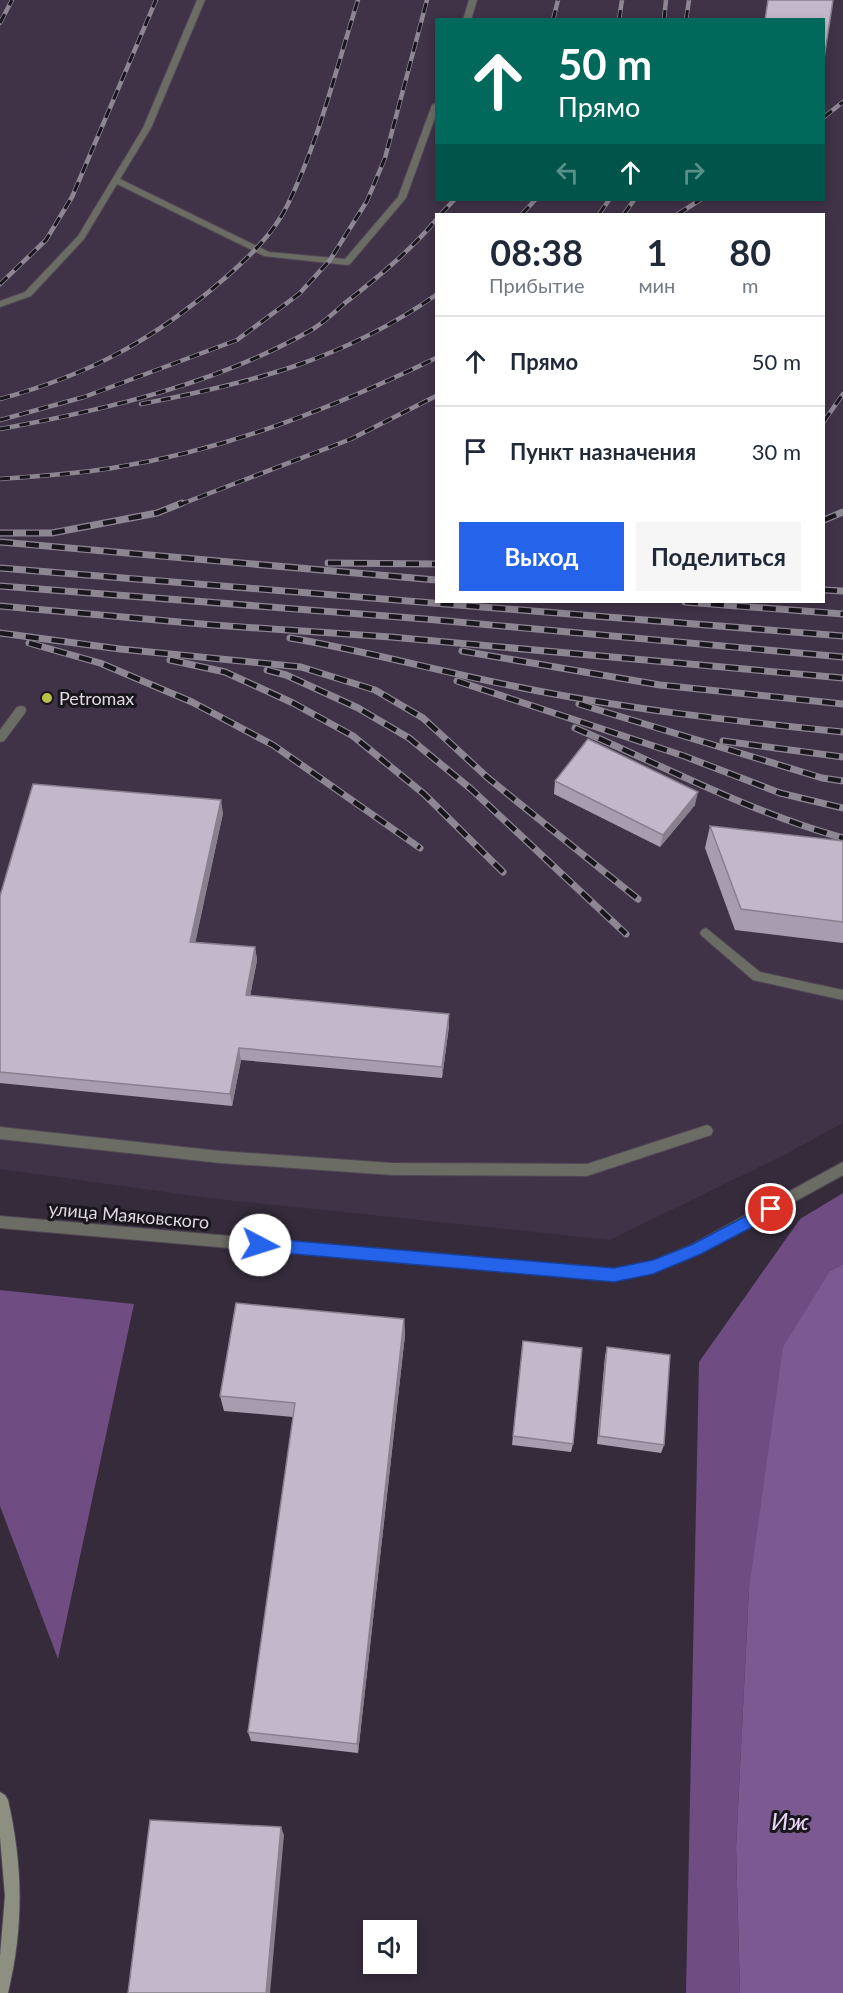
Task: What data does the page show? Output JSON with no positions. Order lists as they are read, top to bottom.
{
  "streets": {
    "street": ["улица Маяковского"]
  },
  "water": ["Иж"],
  "places": ["Petromax"],
  "page": {
    "turn": ["50 m", "Прямо"],
    "eta": [
      "08:38",
      "Прибытие",
      "1",
      "мин",
      "80",
      "m"
    ],
    "list": [
      {
        "name": "Прямо",
        "value": "50 m"
      },
      {
        "name": "Пункт назначения",
        "value": "30 m"
      }
    ],
    "buttons": ["Выход", "Поделиться"]
  }
}
